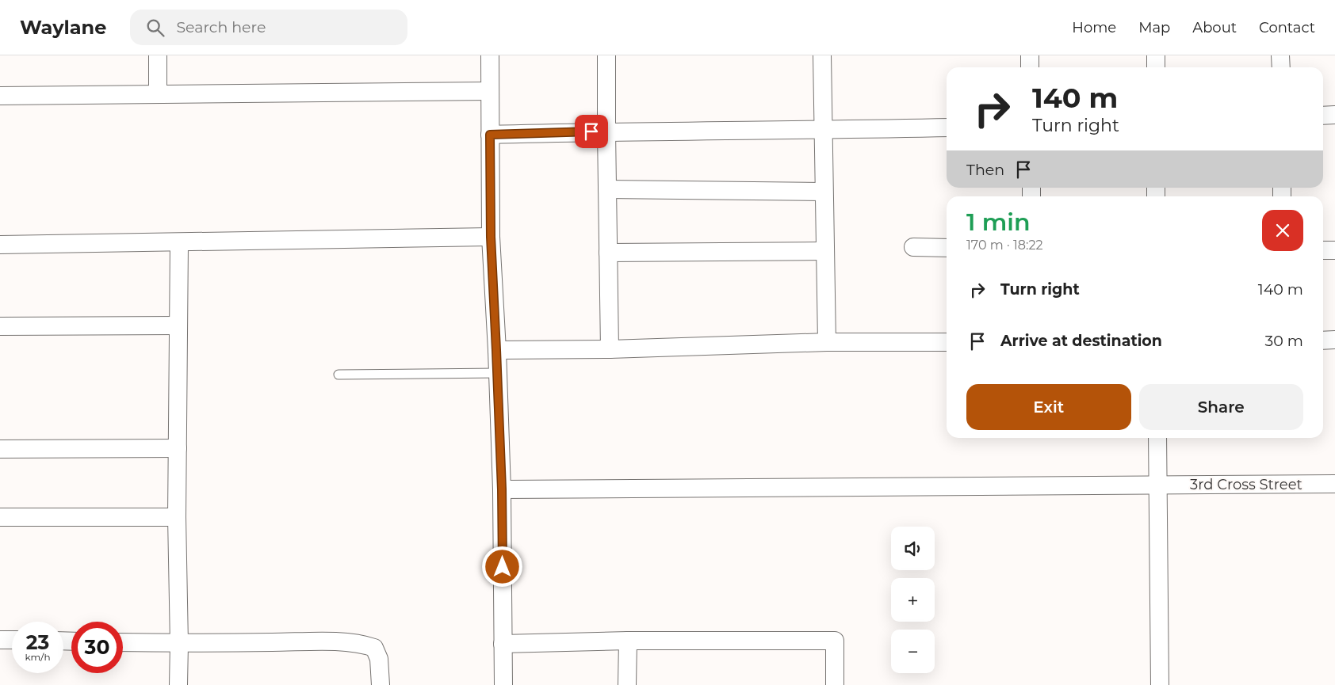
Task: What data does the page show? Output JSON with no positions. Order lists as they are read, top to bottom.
{
  "streets": {
    "street": ["3rd Cross Street"]
  },
  "page": {
    "header": "Waylane",
    "search": "Search here",
    "nav": [
      "Home",
      "Map",
      "About",
      "Contact"
    ],
    "turn": ["140 m", "Turn right"],
    "then": "Then",
    "heading": ["1 min", "170 m · 18:22"],
    "list": [
      {
        "name": "Turn right",
        "value": "140 m"
      },
      {
        "name": "Arrive at destination",
        "value": "30 m"
      }
    ],
    "buttons": ["Exit", "Share"],
    "map_buttons": ["+", "−"],
    "speed": "23 km/h",
    "limit": "30"
  }
}
